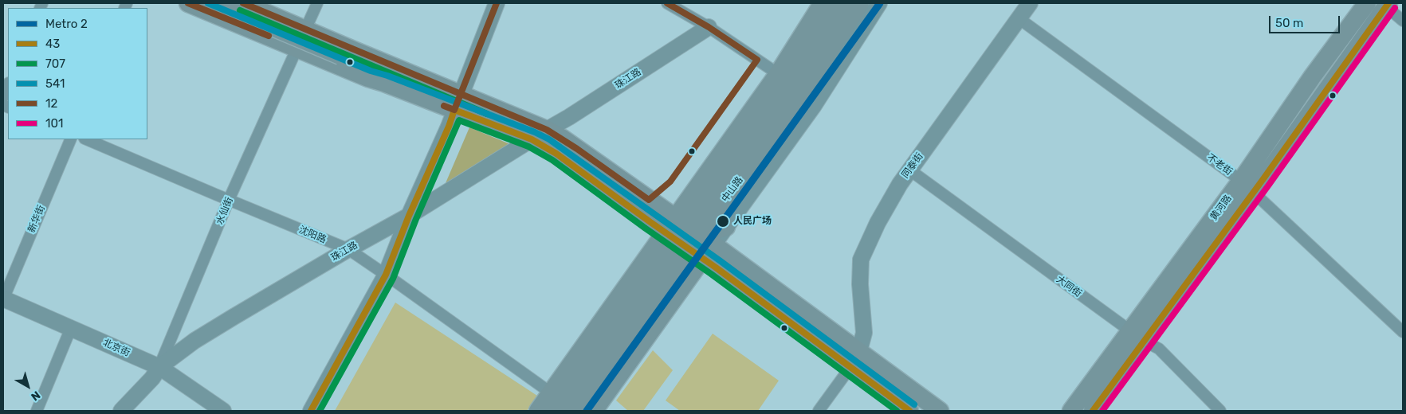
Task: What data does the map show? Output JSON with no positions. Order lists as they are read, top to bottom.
{
  "streets": {
    "main road": ["中山路", "黄河路"],
    "street": [
      "珠江路",
      "不老街",
      "同泰街",
      "水仙街",
      "新华街",
      "沈阳路",
      "大同街",
      "北京街"
    ]
  },
  "crossings": [
    ["珠江路", "水仙街"],
    ["珠江路", "沈阳路"],
    ["珠江路", "北京街"],
    ["不老街", "同泰街"],
    ["不老街", "黄河路"],
    ["同泰街", "大同街"],
    ["中山路", "沈阳路"],
    ["黄河路", "大同街"],
    ["水仙街", "沈阳路"],
    ["水仙街", "北京街"],
    ["新华街", "北京街"]
  ],
  "places": ["人民广场"],
  "lines": [
    "metro line 2",
    "transit line 43",
    "transit line 541",
    "transit line 12",
    "transit line 101",
    "transit line 707"
  ],
  "legend": [
    "Metro 2",
    "43",
    "707",
    "541",
    "12",
    "101"
  ],
  "scale_bar": "50 m",
  "north": "bottom right"
}
